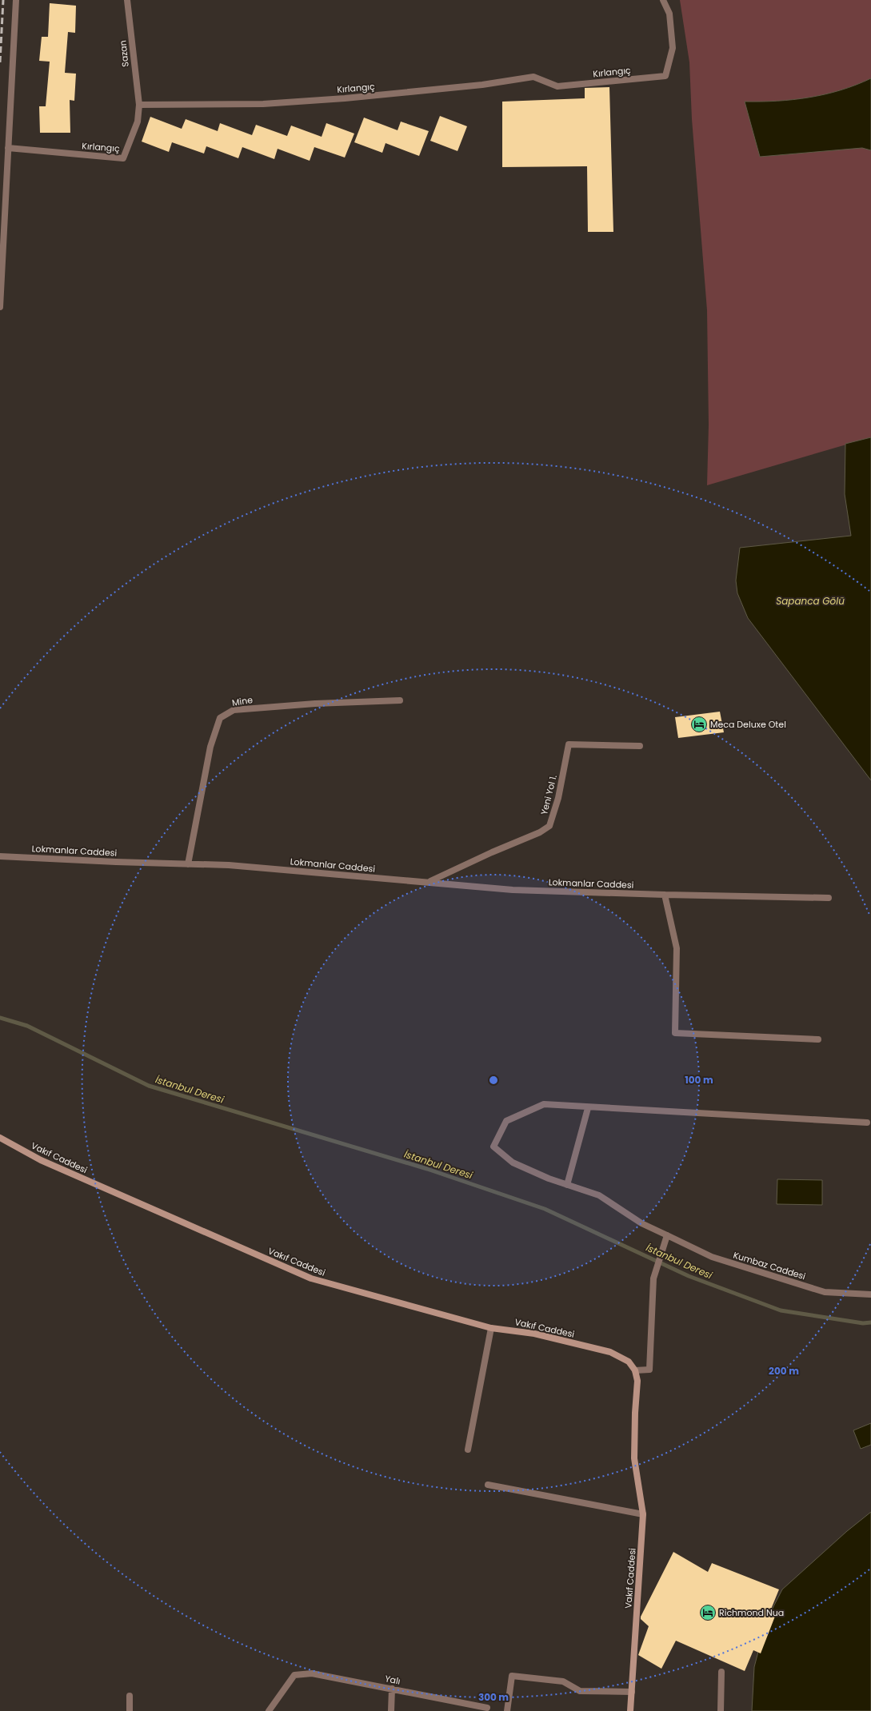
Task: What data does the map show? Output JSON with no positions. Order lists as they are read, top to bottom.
{
  "streets": {
    "street": [
      "Sazan",
      "Kırlangıç",
      "Mine",
      "Yeni Yol 1.",
      "Lokmanlar Caddesi",
      "Vakıf Caddesi",
      "Kumbaz Caddesi",
      "Yalı"
    ]
  },
  "crossings": [
    ["Sazan", "Kırlangıç"],
    ["Mine", "Lokmanlar Caddesi"],
    ["Yeni Yol 1.", "Lokmanlar Caddesi"]
  ],
  "water": ["Sapanca Gölü", "İstanbul Deresi"],
  "places": {
    "hotel": ["Meca Deluxe Otel", "Richmond Nua"]
  },
  "rings": ["100 m", "200 m", "300 m"]
}
